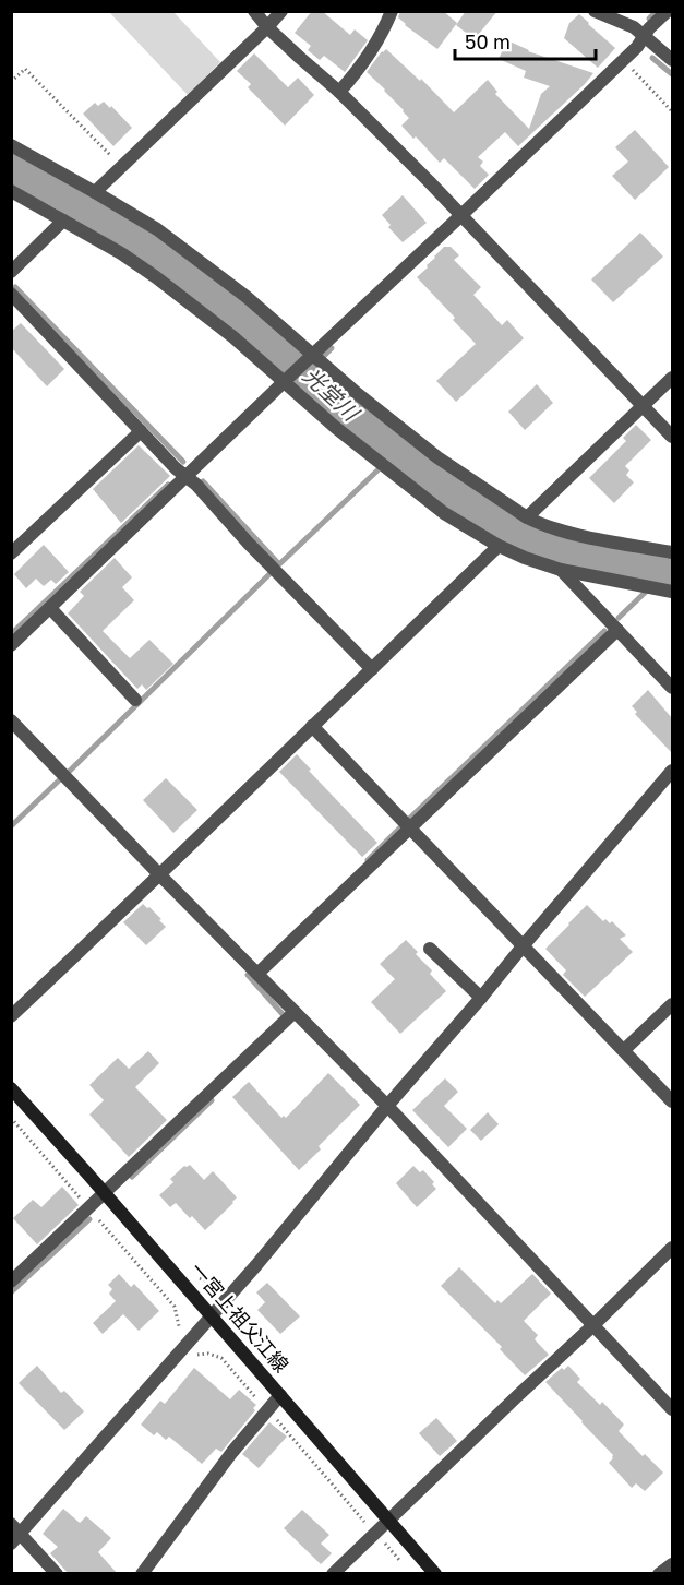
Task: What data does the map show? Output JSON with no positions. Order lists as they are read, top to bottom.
{
  "streets": {
    "main road": ["一宮上祖父江線"]
  },
  "water": ["光堂川"],
  "scale_bar": "50 m"
}
